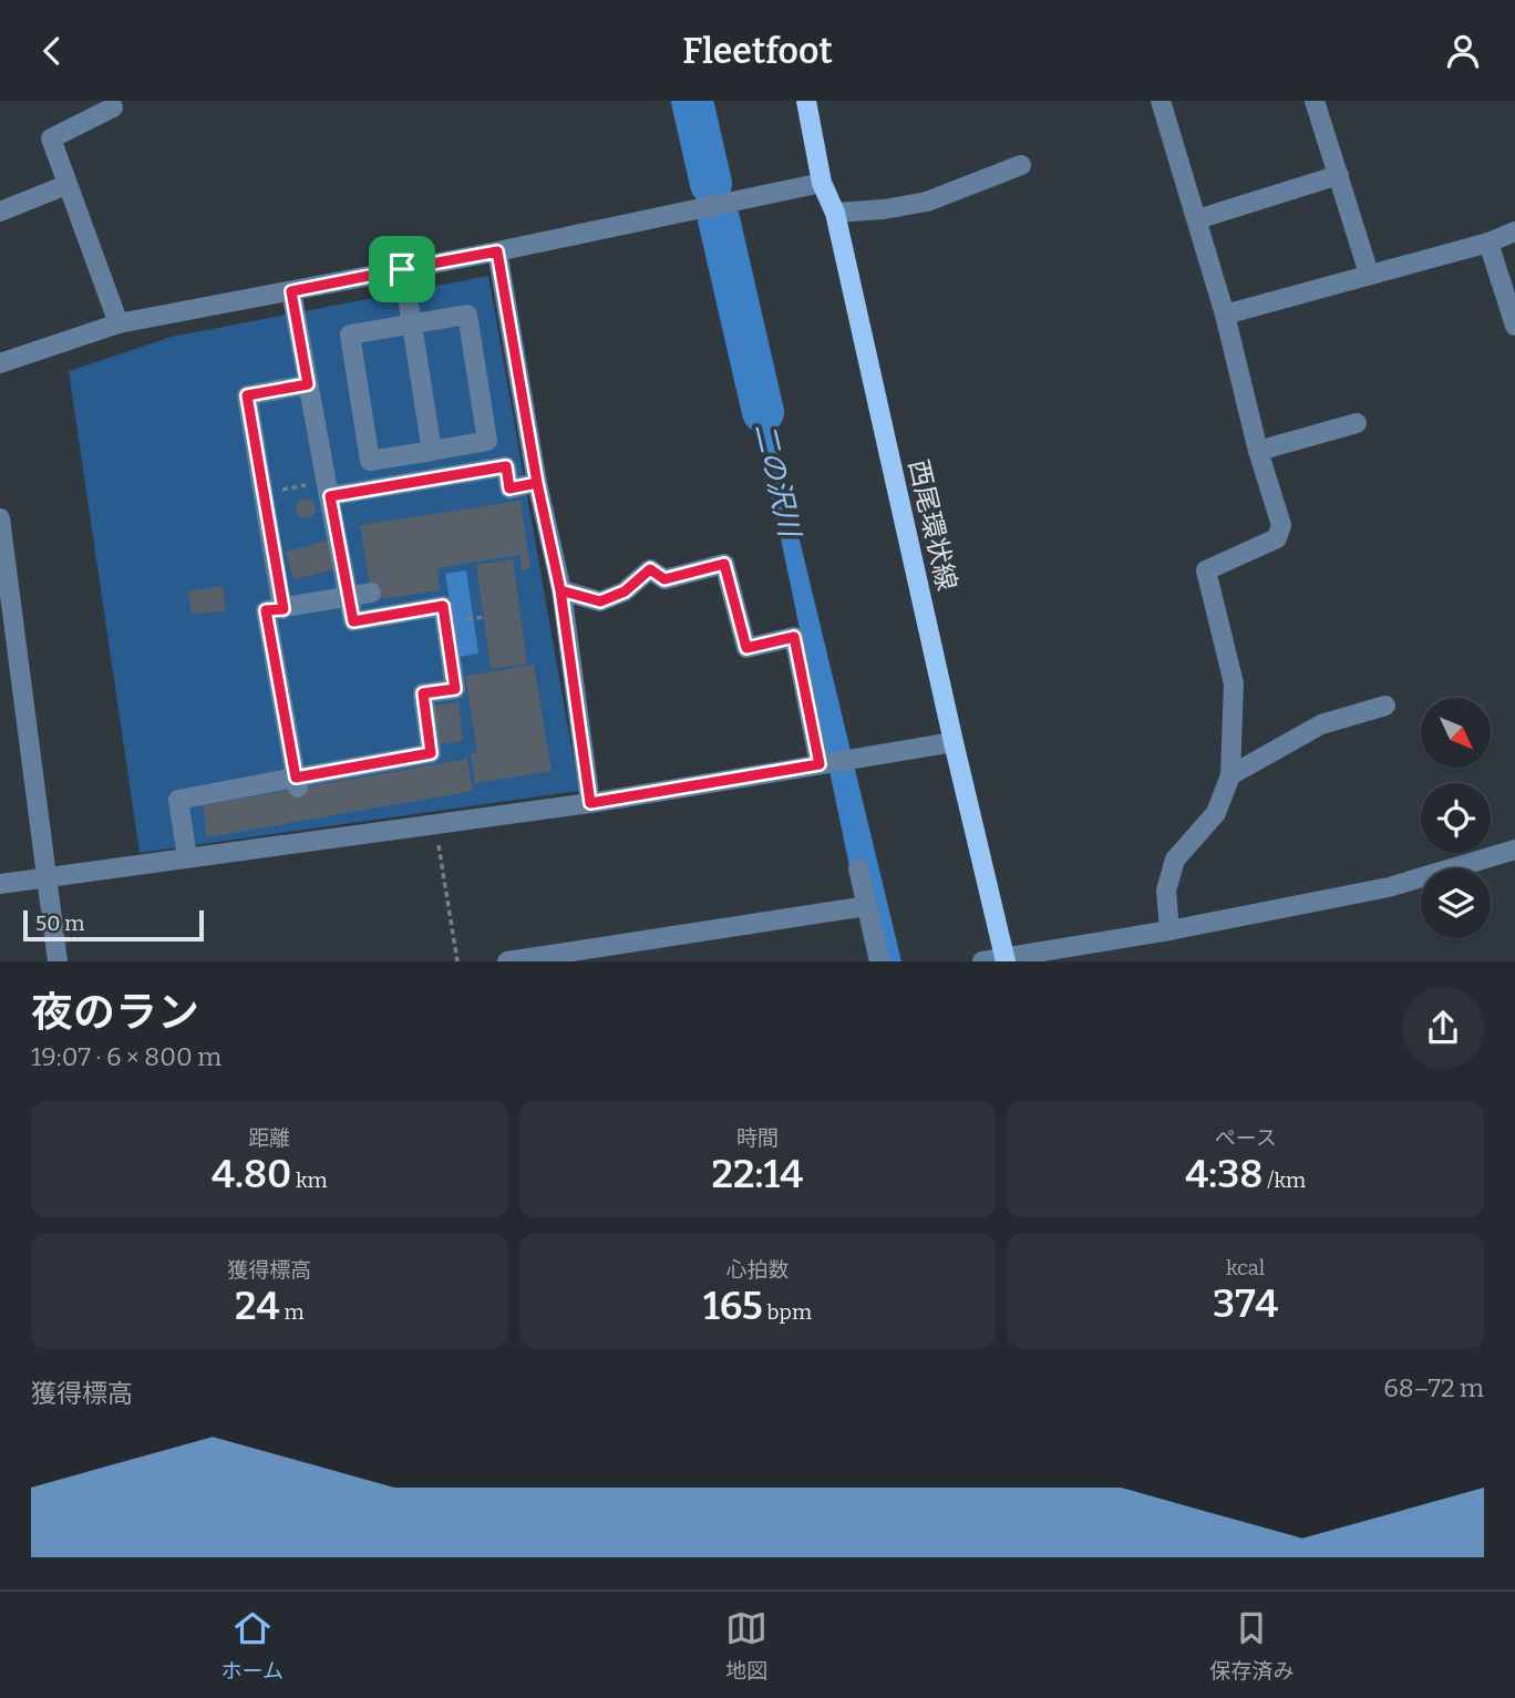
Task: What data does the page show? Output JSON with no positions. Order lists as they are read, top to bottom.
{
  "streets": {
    "main road": ["西尾環状線"]
  },
  "water": ["二の沢川"],
  "scale_bar": "50 m",
  "north": "bottom right",
  "page": {
    "header": "Fleetfoot",
    "scale": "50 m",
    "heading": ["夜のラン", "19:07 · 6 × 800 m"],
    "stats": [
      ["距離", "4.80 km"],
      ["時間", "22:14"],
      ["ペース", "4:38 /km"],
      ["獲得標高", "24 m"],
      ["心拍数", "165 bpm"],
      ["kcal", "374"]
    ],
    "chart": ["獲得標高", "68–72 m"],
    "tabs": ["ホーム", "地図", "保存済み"]
  }
}
